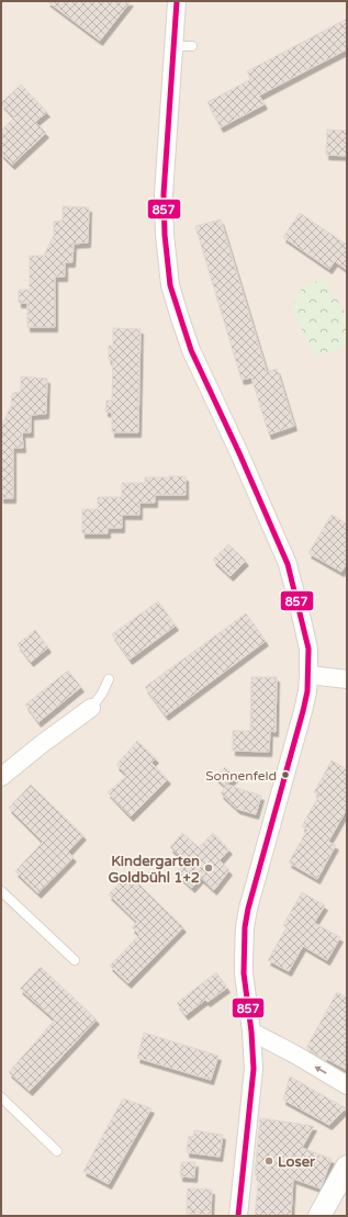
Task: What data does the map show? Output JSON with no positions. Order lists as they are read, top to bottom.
{
  "places": ["Sonnenfeld", "Kindergarten Goldbühl 1+2", "Loser"],
  "lines": ["transit line 857"]
}
